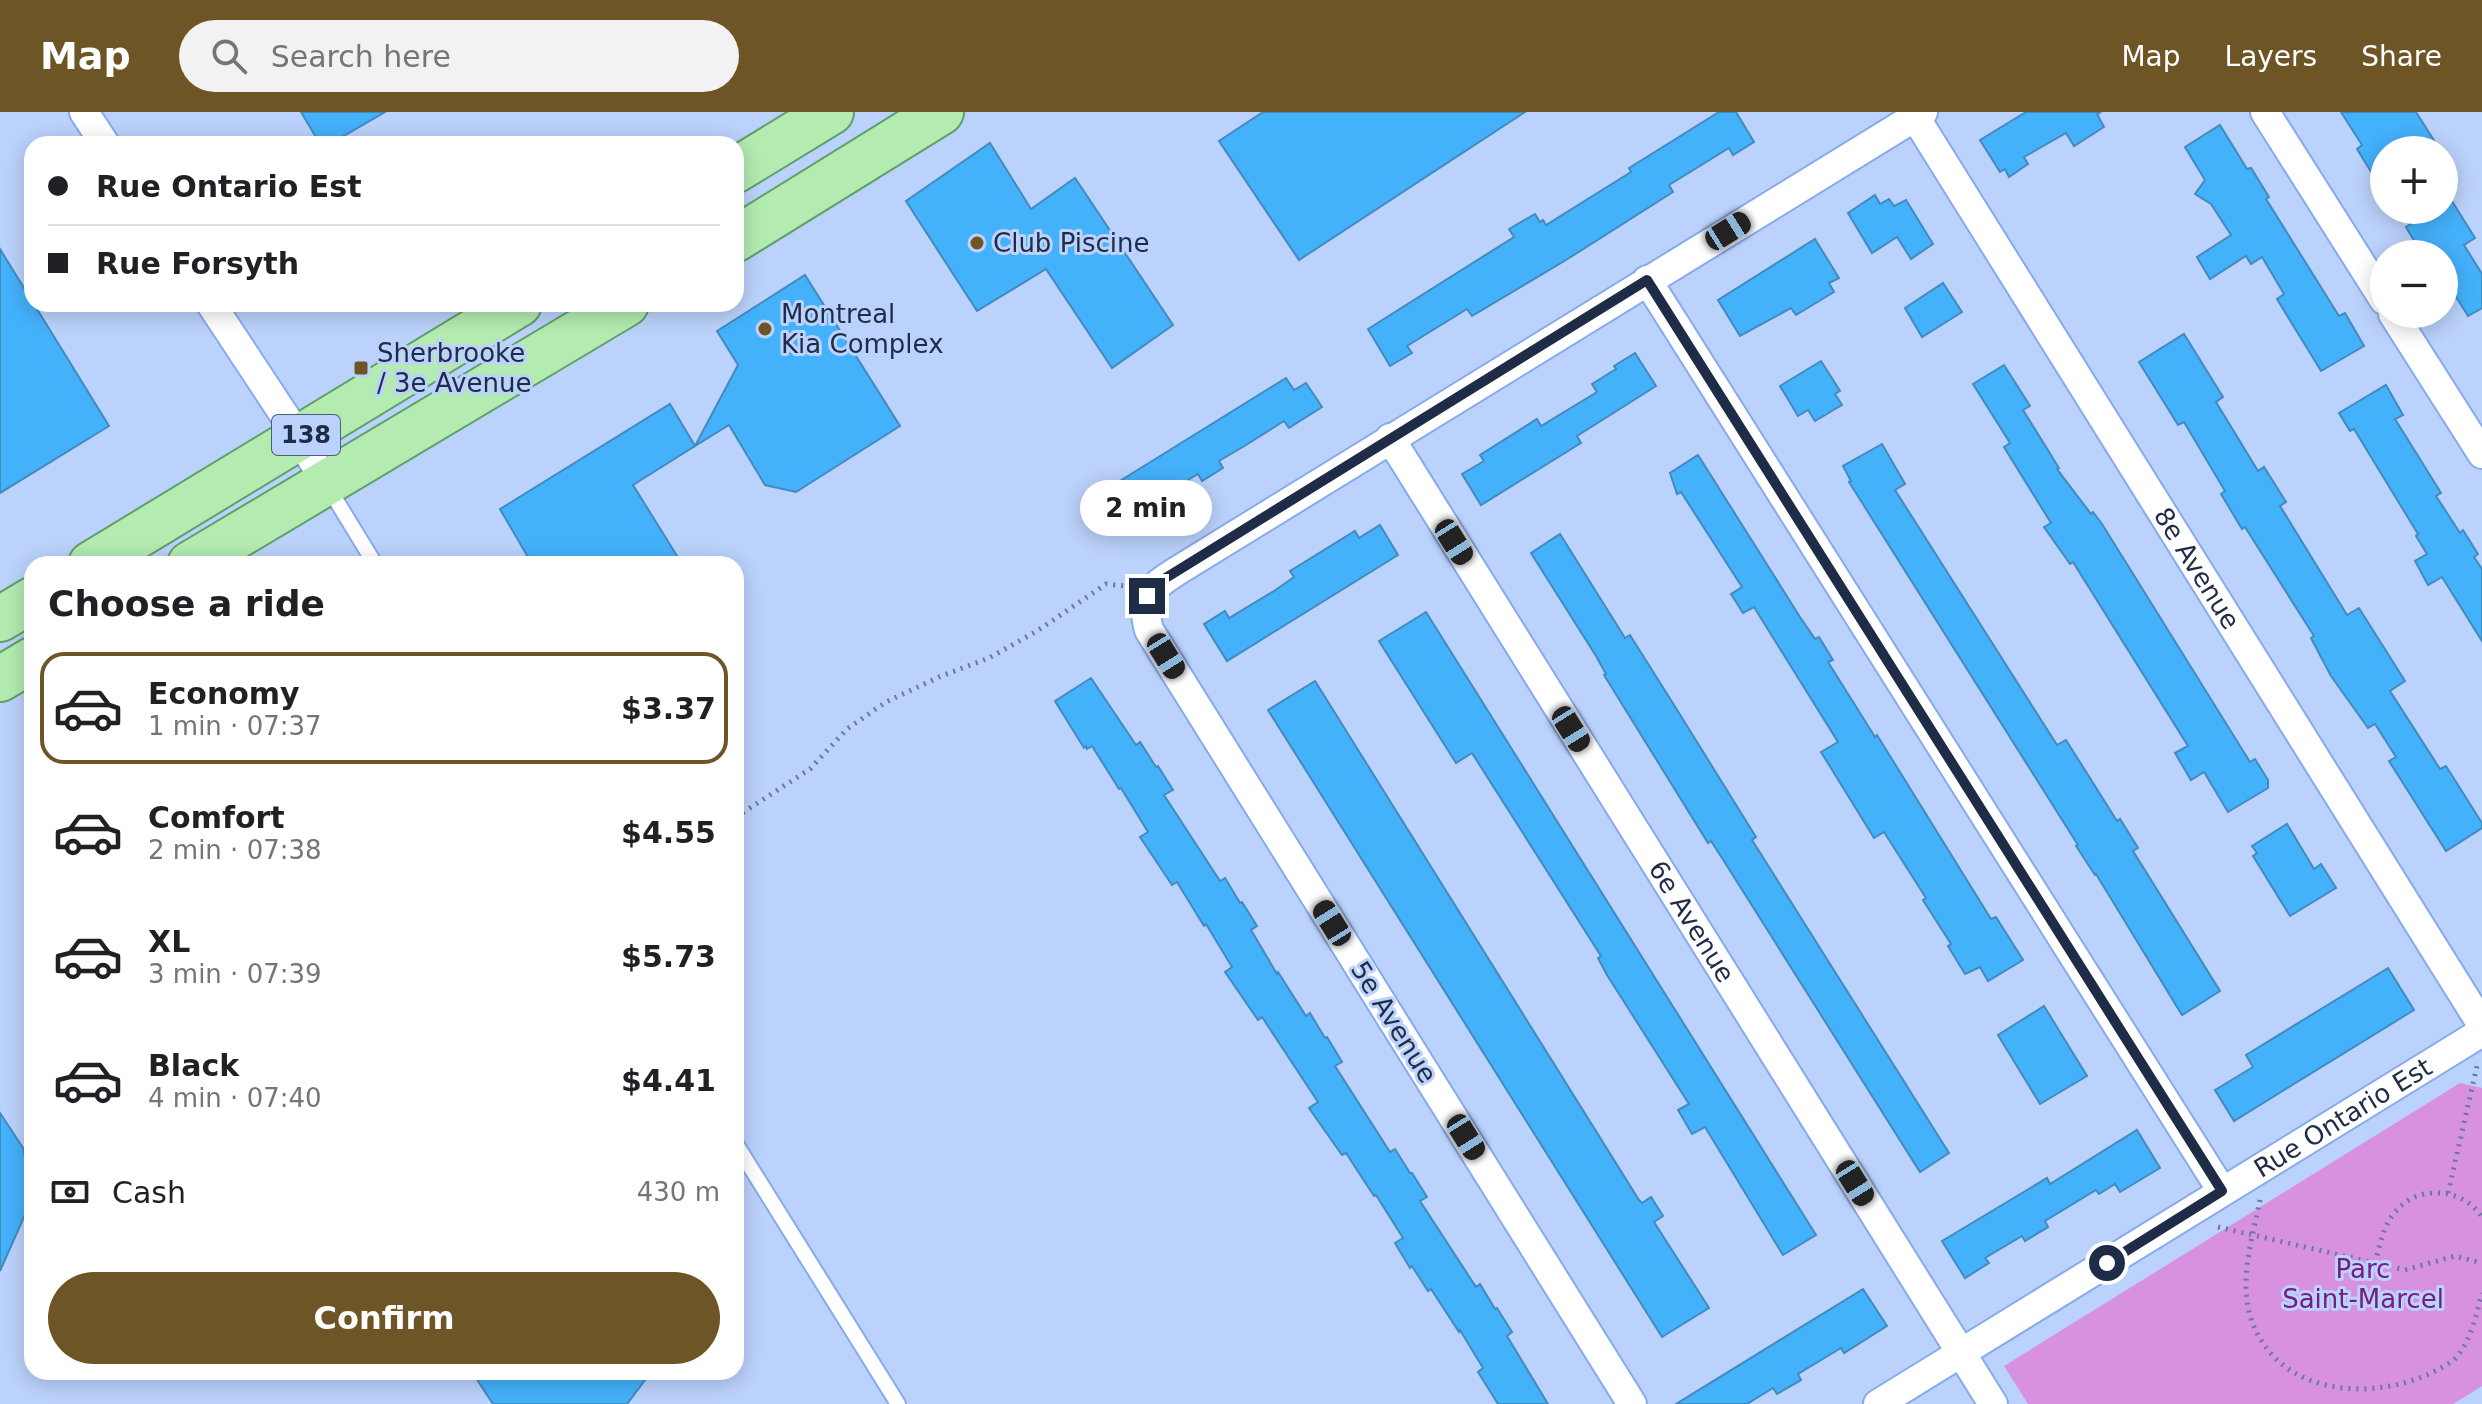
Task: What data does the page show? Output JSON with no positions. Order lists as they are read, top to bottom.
{
  "streets": {
    "main road": ["138"],
    "street": [
      "8e Avenue",
      "6e Avenue",
      "5e Avenue",
      "Rue Ontario Est"
    ]
  },
  "crossings": [
    ["6e Avenue", "Rue Ontario Est"]
  ],
  "parks": ["Parc Saint-Marcel"],
  "places": {
    "other": ["Club Piscine", "Montreal Kia Complex"],
    "transit": ["Sherbrooke / 3e Avenue"]
  },
  "page": {
    "header": "Map",
    "search": "Search here",
    "nav": ["Map", "Layers", "Share"],
    "map_buttons": ["+", "−"],
    "banner": ["Rue Ontario Est", "Rue Forsyth"],
    "bubble": "2 min",
    "heading": "Choose a ride",
    "list": [
      {
        "name": "Economy",
        "note": "1 min · 07:37",
        "value": "$3.37"
      },
      {
        "name": "Comfort",
        "note": "2 min · 07:38",
        "value": "$4.55"
      },
      {
        "name": "XL",
        "note": "3 min · 07:39",
        "value": "$5.73"
      },
      {
        "name": "Black",
        "note": "4 min · 07:40",
        "value": "$4.41"
      }
    ],
    "pay": ["Cash", "430 m"],
    "buttons": "Confirm"
  }
}
